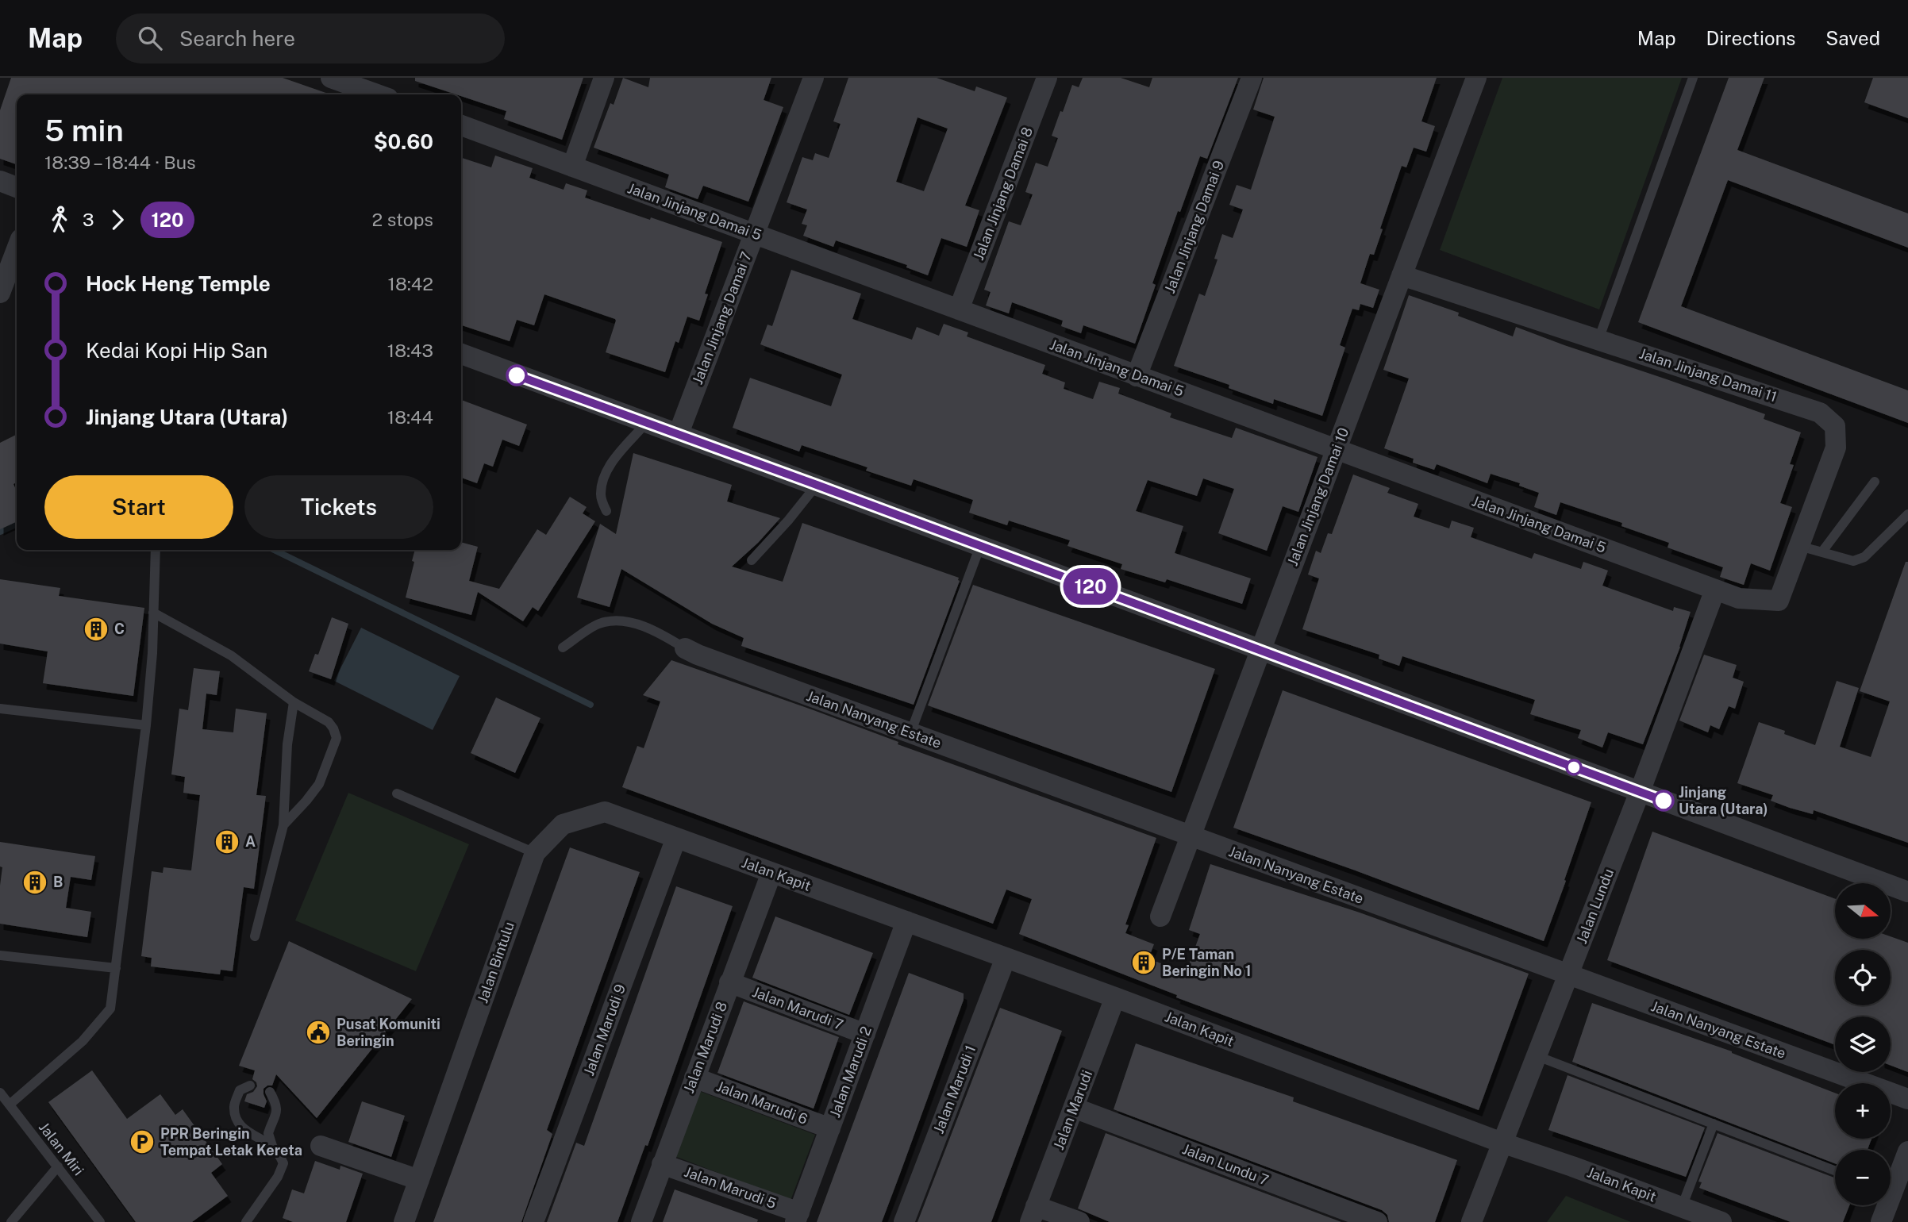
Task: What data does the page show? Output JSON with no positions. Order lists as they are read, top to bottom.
{
  "streets": {
    "street": [
      "Jalan Jinjang Damai 8",
      "Jalan Jinjang Damai 5",
      "Jalan Jinjang Damai 9",
      "Jalan Jinjang Damai 7",
      "Jalan Jinjang Damai 11",
      "Jalan Jinjang Damai 10",
      "Jalan Nanyang Estate",
      "Jalan Kapit",
      "Jalan Lundu",
      "Jalan Bintulu",
      "Jalan Marudi 7",
      "Jalan Marudi 9",
      "Jalan Marudi 8",
      "Jalan Marudi 2",
      "Jalan Marudi 1",
      "Jalan Marudi 6",
      "Jalan Marudi",
      "Jalan Lundu 7",
      "Jalan Marudi 5"
    ],
    "lane": ["Jalan Miri"]
  },
  "crossings": [
    ["Jalan Jinjang Damai 8", "Jalan Jinjang Damai 5"],
    ["Jalan Jinjang Damai 5", "Jalan Jinjang Damai 9"],
    ["Jalan Jinjang Damai 5", "Jalan Jinjang Damai 7"],
    ["Jalan Jinjang Damai 5", "Jalan Jinjang Damai 11"],
    ["Jalan Jinjang Damai 5", "Jalan Jinjang Damai 10"],
    ["Jalan Jinjang Damai 5", "Jalan Lundu"],
    ["Jalan Jinjang Damai 11", "Jalan Jinjang Damai 10"],
    ["Jalan Jinjang Damai 10", "Jalan Nanyang Estate"],
    ["Jalan Nanyang Estate", "Jalan Lundu"],
    ["Jalan Kapit", "Jalan Lundu"],
    ["Jalan Kapit", "Jalan Bintulu"],
    ["Jalan Kapit", "Jalan Marudi 9"],
    ["Jalan Kapit", "Jalan Marudi 8"],
    ["Jalan Kapit", "Jalan Marudi 2"],
    ["Jalan Kapit", "Jalan Marudi 1"],
    ["Jalan Kapit", "Jalan Marudi"],
    ["Jalan Bintulu", "Jalan Marudi 9"],
    ["Jalan Marudi 7", "Jalan Marudi 8"],
    ["Jalan Marudi 7", "Jalan Marudi 2"],
    ["Jalan Marudi 8", "Jalan Marudi 6"],
    ["Jalan Marudi 8", "Jalan Marudi 5"],
    ["Jalan Marudi 2", "Jalan Marudi 6"],
    ["Jalan Marudi 2", "Jalan Marudi 5"],
    ["Jalan Marudi", "Jalan Lundu 7"]
  ],
  "places": {
    "building": [
      "C",
      "A",
      "B",
      "P/E Taman Beringin No 1"
    ],
    "other": ["Jinjang Utara (Utara)"],
    "public building": ["Pusat Komuniti Beringin"],
    "parking": ["PPR Beringin Tempat Letak Kereta"]
  },
  "lines": ["bus line 120"],
  "north": "right",
  "page": {
    "header": "Map",
    "search": "Search here",
    "nav": ["Map", "Directions", "Saved"],
    "on_map": "120",
    "heading": ["5 min", "18:39 – 18:44 · Bus", "$0.60"],
    "legs": ["3", "120", "2 stops"],
    "list": [
      {
        "name": "Hock Heng Temple",
        "value": "18:42"
      },
      {
        "name": "Kedai Kopi Hip San",
        "value": "18:43"
      },
      {
        "name": "Jinjang Utara (Utara)",
        "value": "18:44"
      }
    ],
    "buttons": ["Start", "Tickets"],
    "map_buttons": ["+", "−"]
  }
}
